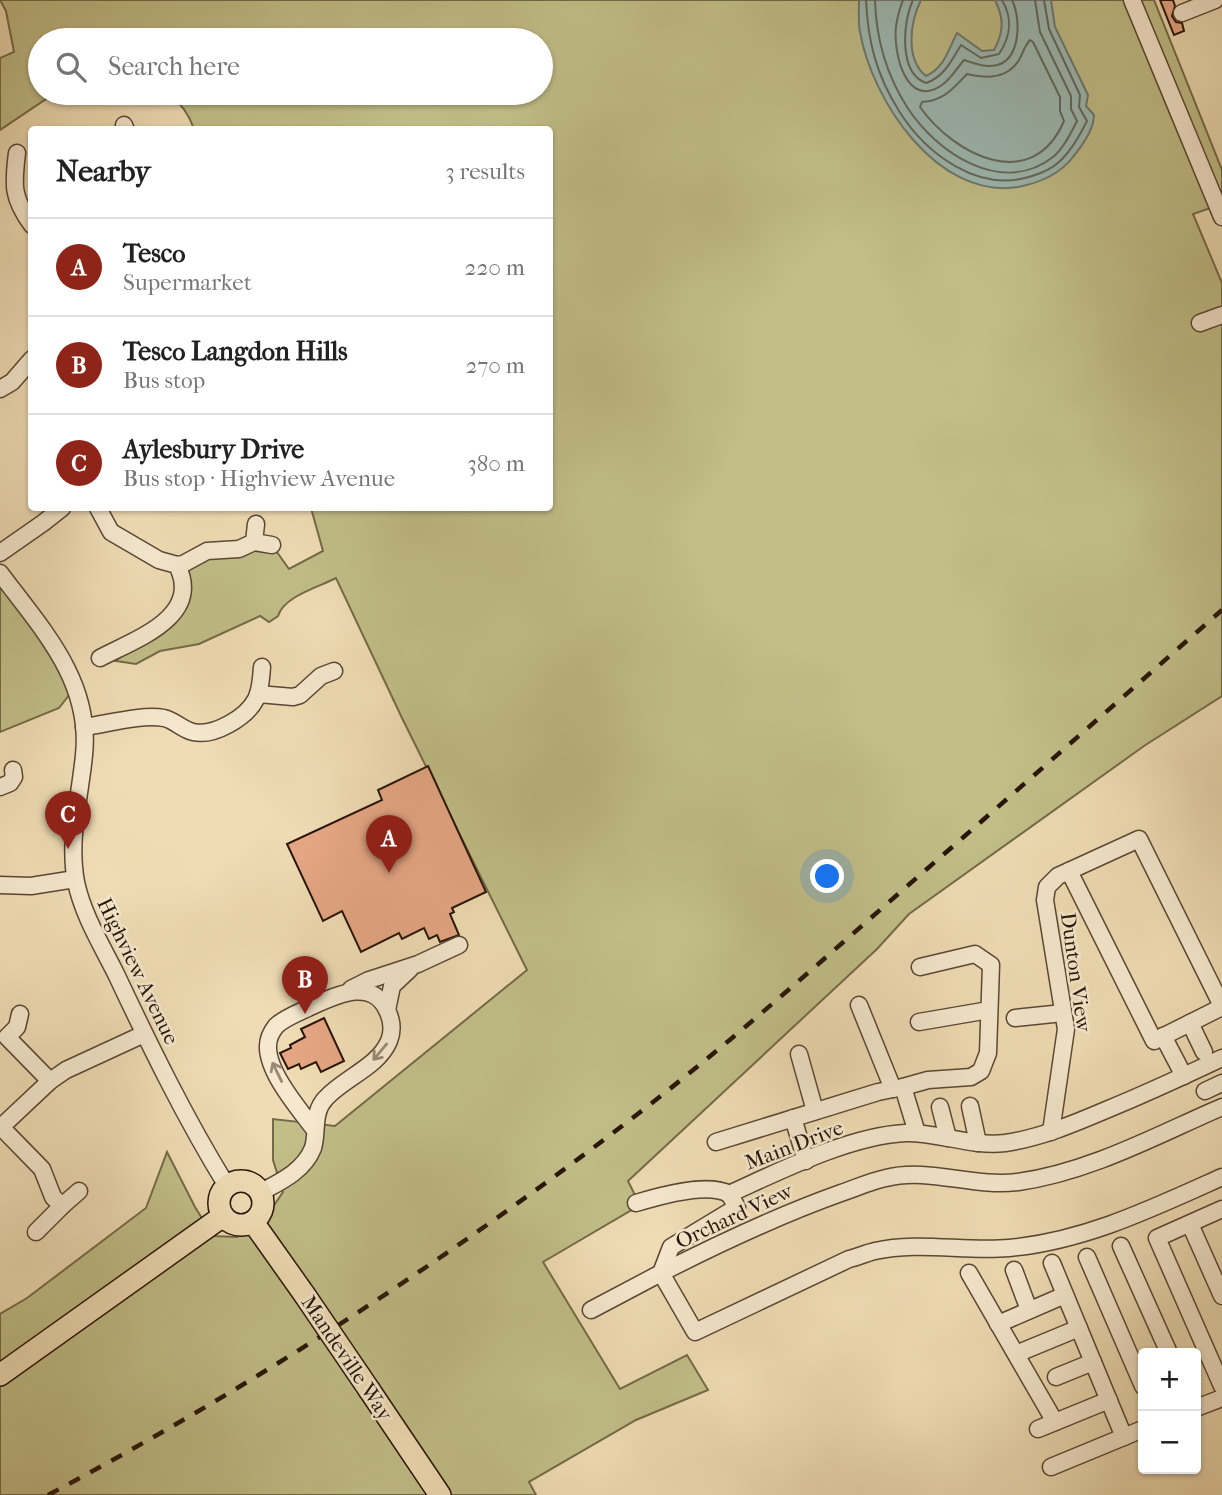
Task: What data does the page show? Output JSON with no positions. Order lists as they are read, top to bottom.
{
  "streets": {
    "main road": ["Mandeville Way"],
    "street": [
      "Highview Avenue",
      "Dunton View",
      "Main Drive",
      "Orchard View"
    ]
  },
  "crossings": [
    ["Highview Avenue", "Mandeville Way"],
    ["Dunton View", "Main Drive"],
    ["Main Drive", "Orchard View"]
  ],
  "page": {
    "search": "Search here",
    "heading": ["Nearby", "3 results"],
    "list": [
      {
        "mark": "A",
        "name": "Tesco",
        "note": "Supermarket",
        "value": "220 m"
      },
      {
        "mark": "B",
        "name": "Tesco Langdon Hills",
        "note": "Bus stop",
        "value": "270 m"
      },
      {
        "mark": "C",
        "name": "Aylesbury Drive",
        "note": "Bus stop · Highview Avenue",
        "value": "380 m"
      }
    ],
    "pins": ["C", "A", "B"],
    "map_buttons": ["+", "−"]
  }
}
